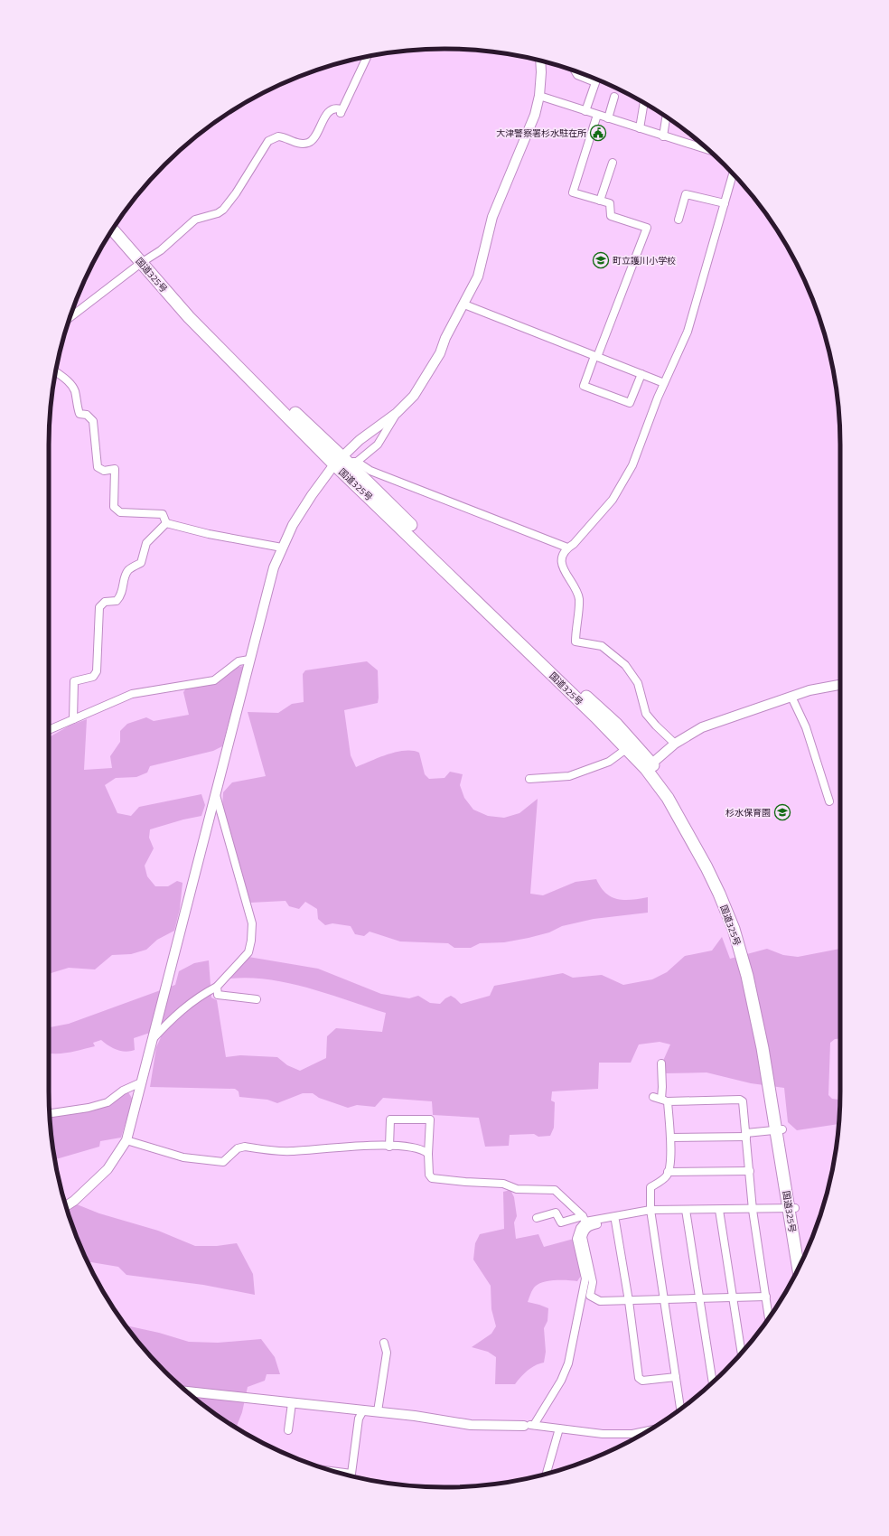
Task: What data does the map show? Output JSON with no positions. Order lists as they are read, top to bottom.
{
  "streets": {
    "highway": ["国道325号"]
  },
  "places": {
    "public building": ["大津警察署杉水駐在所"],
    "school or university": ["町立護川小学校", "杉水保育園"]
  }
}
